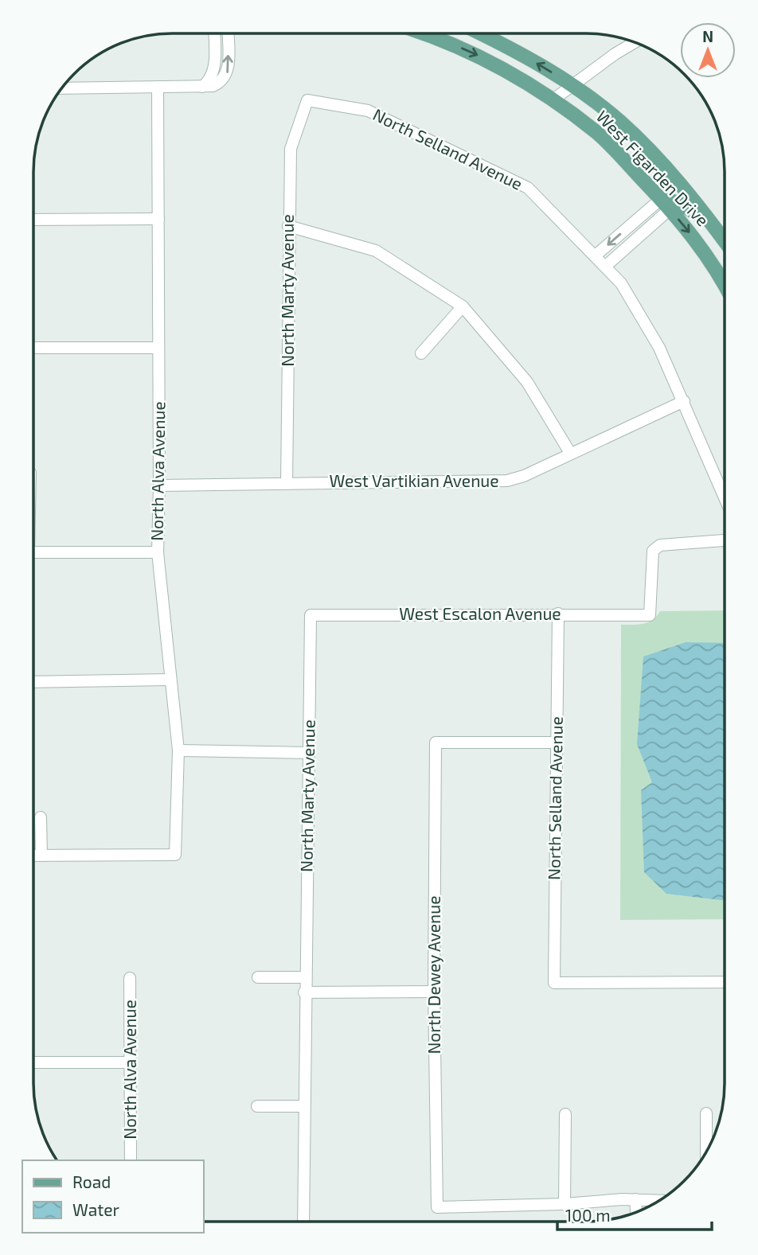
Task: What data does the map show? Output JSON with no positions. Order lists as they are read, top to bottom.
{
  "streets": {
    "main road": ["West Figarden Drive"],
    "street": [
      "North Selland Avenue",
      "North Marty Avenue",
      "North Alva Avenue",
      "West Vartikian Avenue",
      "West Escalon Avenue",
      "North Dewey Avenue"
    ]
  },
  "crossings": [
    ["North Selland Avenue", "North Marty Avenue"],
    ["North Selland Avenue", "West Vartikian Avenue"],
    ["North Selland Avenue", "West Escalon Avenue"],
    ["North Selland Avenue", "North Dewey Avenue"],
    ["North Marty Avenue", "West Vartikian Avenue"],
    ["North Marty Avenue", "West Escalon Avenue"],
    ["North Alva Avenue", "West Vartikian Avenue"]
  ],
  "legend": ["Road", "Water"],
  "scale_bar": "100 m",
  "north": "top"
}
